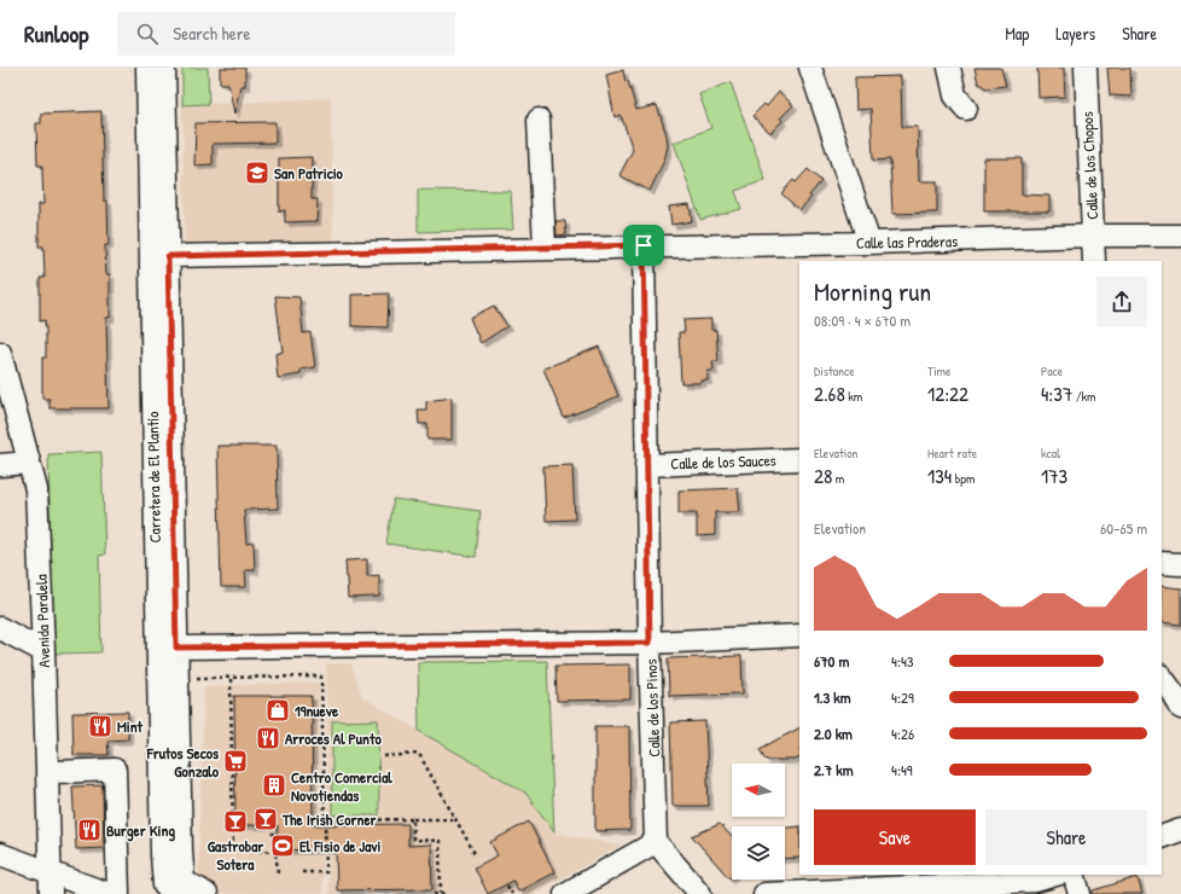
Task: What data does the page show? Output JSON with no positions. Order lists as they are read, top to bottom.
{
  "streets": {
    "street": [
      "Calle de los Chopos",
      "Calle las Praderas",
      "Calle de los Sauces",
      "Carretera de El Plantío",
      "Avenida Paralela",
      "Calle de los Pinos"
    ]
  },
  "crossings": [
    ["Calle de los Chopos", "Calle las Praderas"],
    ["Calle las Praderas", "Carretera de El Plantío"],
    ["Calle las Praderas", "Calle de los Pinos"],
    ["Calle de los Sauces", "Calle de los Pinos"]
  ],
  "places": {
    "school or university": ["San Patricio"],
    "shop": ["19nueve"],
    "restaurant": ["Mint", "Arroces Al Punto", "Burger King"],
    "supermarket": ["Frutos Secos Gonzalo"],
    "building": ["Centro Comercial Novotiendas"],
    "bar": ["The Irish Corner", "Gastrobar Sotera"],
    "sports": ["El Fisio de Javi"]
  },
  "north": "left",
  "page": {
    "header": "Runloop",
    "search": "Search here",
    "nav": ["Map", "Layers", "Share"],
    "heading": ["Morning run", "08:09 · 4 × 670 m"],
    "stats": [
      ["Distance", "2.68 km"],
      ["Time", "12:22"],
      ["Pace", "4:37 /km"],
      ["Elevation", "28 m"],
      ["Heart rate", "134 bpm"],
      ["kcal", "173"]
    ],
    "chart": ["Elevation", "60–65 m"],
    "list": [
      {
        "name": "670 m",
        "note": "4:43"
      },
      {
        "name": "1.3 km",
        "note": "4:29"
      },
      {
        "name": "2.0 km",
        "note": "4:26"
      },
      {
        "name": "2.7 km",
        "note": "4:49"
      }
    ],
    "buttons": ["Save", "Share"]
  }
}
